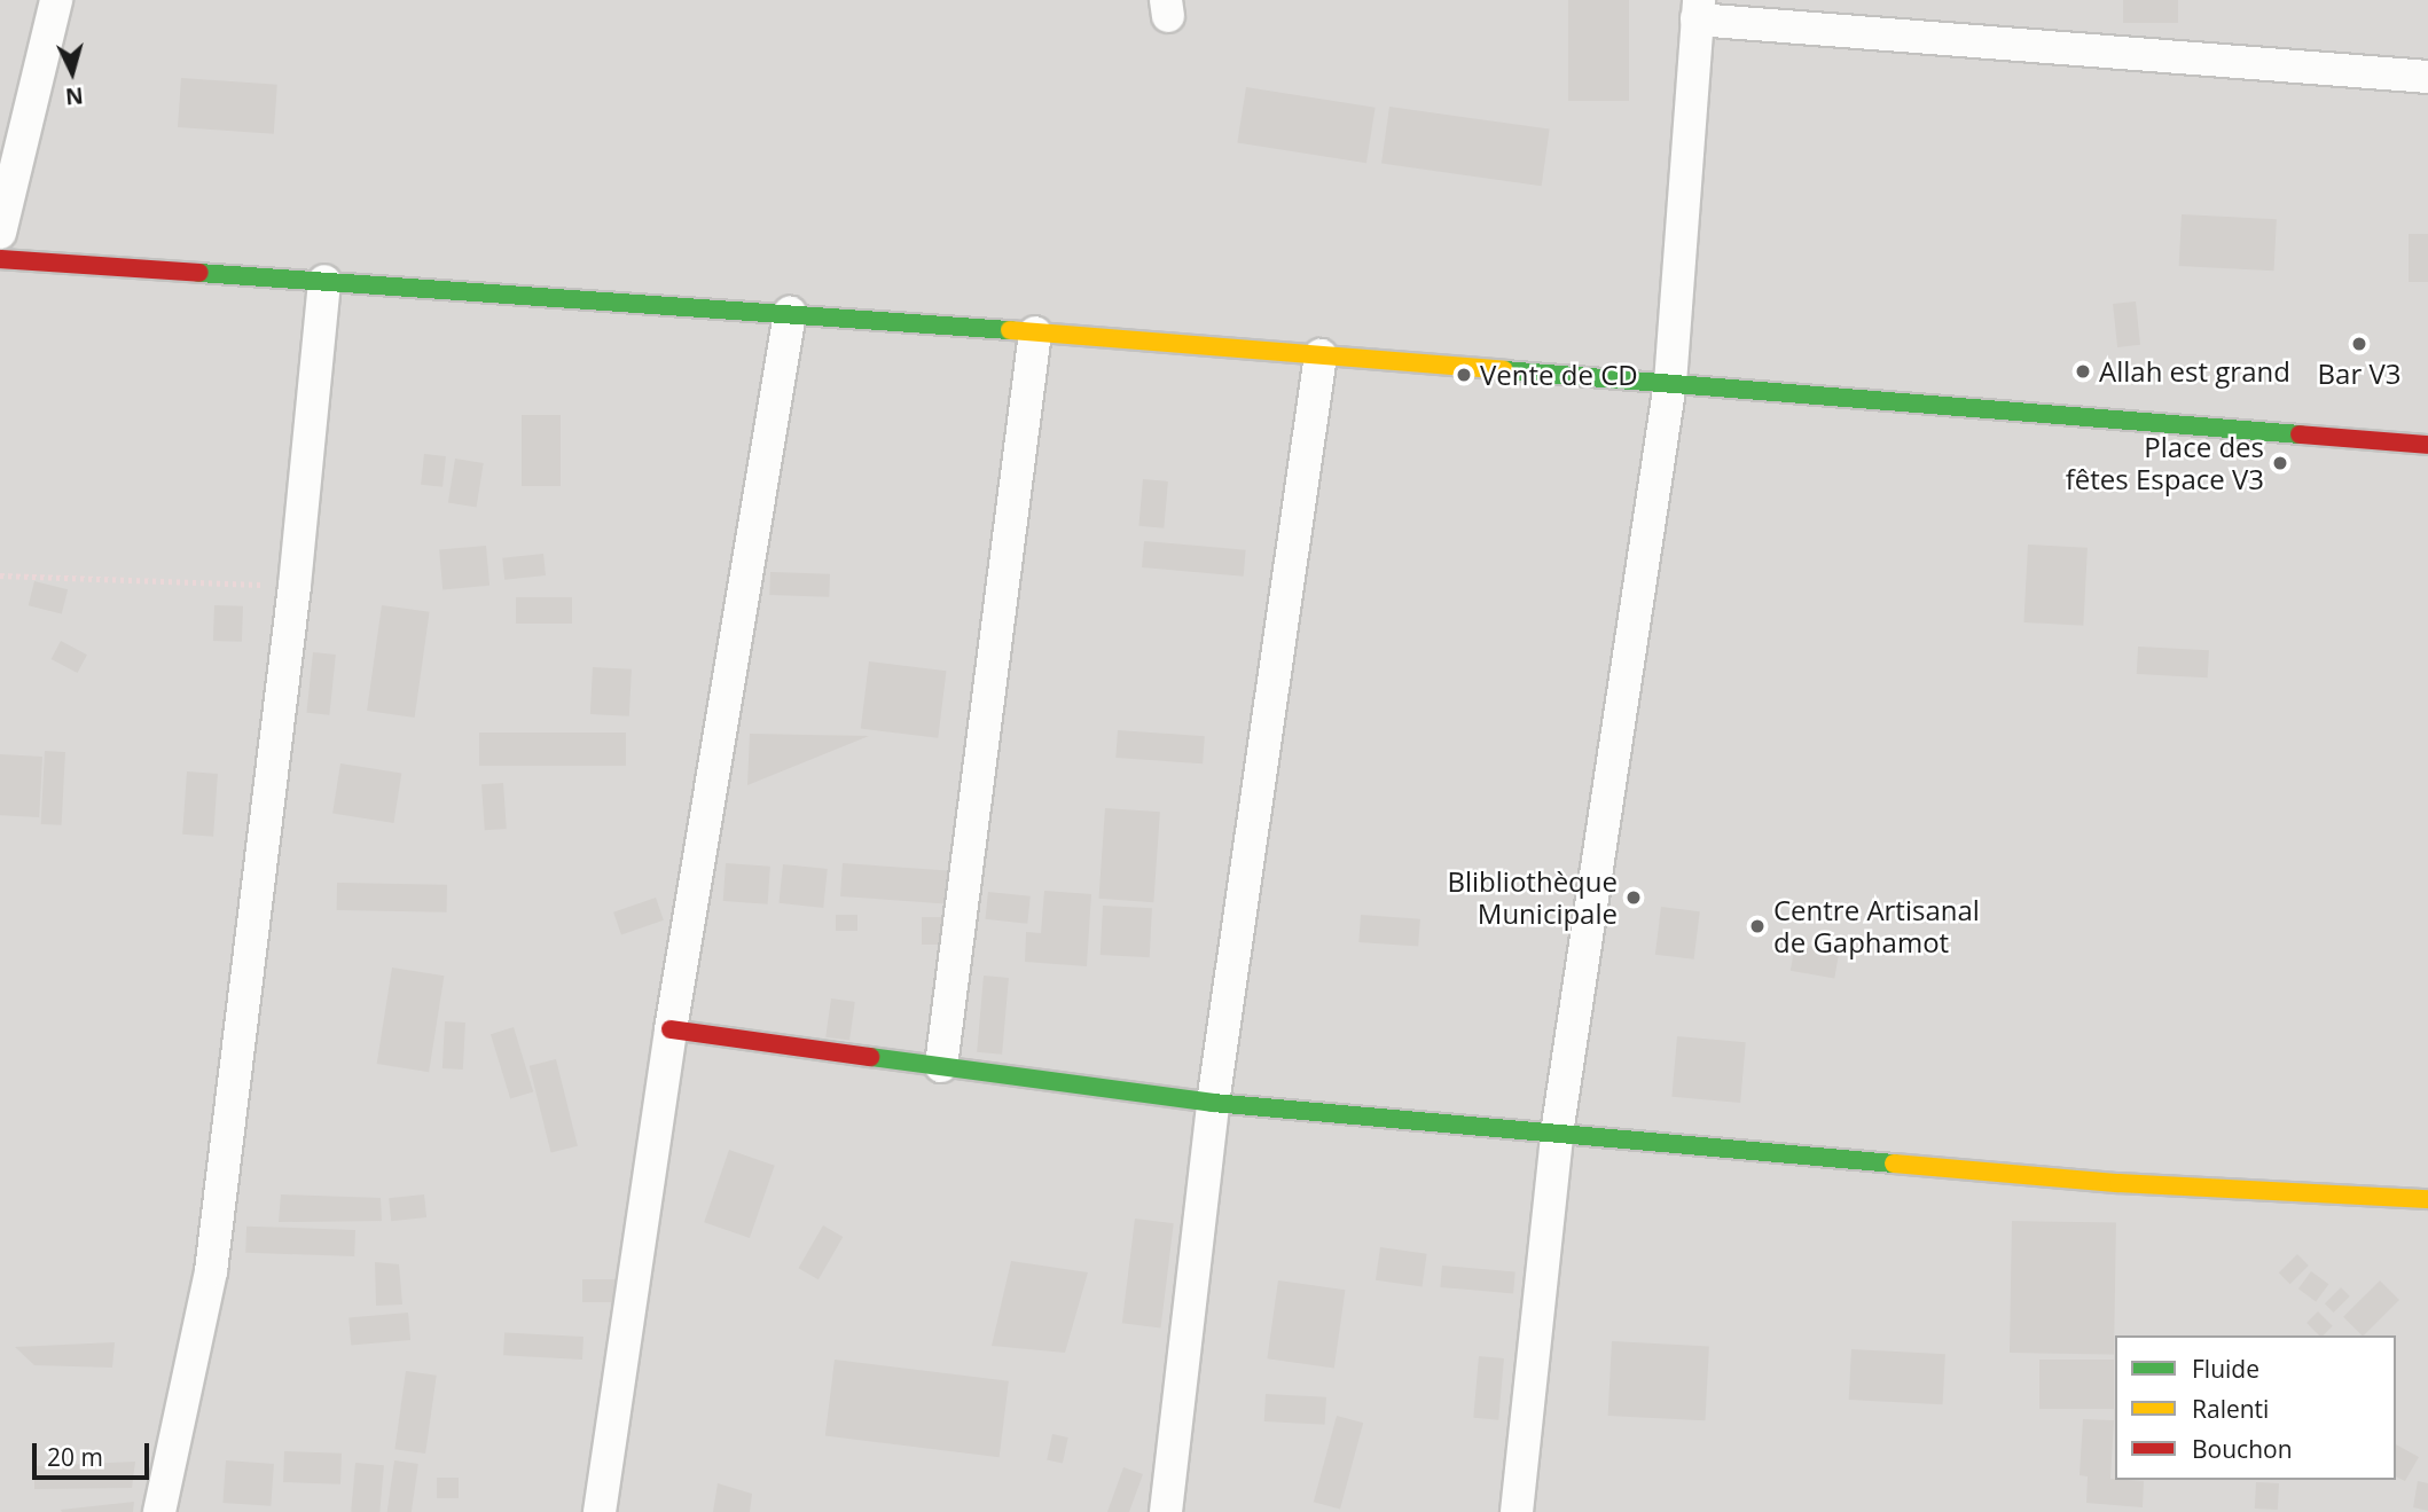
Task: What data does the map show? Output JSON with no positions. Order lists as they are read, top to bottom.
{
  "places": [
    "Bar V3",
    "Allah est grand",
    "Vente de CD",
    "Place des fêtes Espace V3",
    "Blibliothèque Municipale",
    "Centre Artisanal de Gaphamot"
  ],
  "legend": ["Fluide", "Ralenti", "Bouchon"],
  "scale_bar": "20 m",
  "north": "bottom"
}
